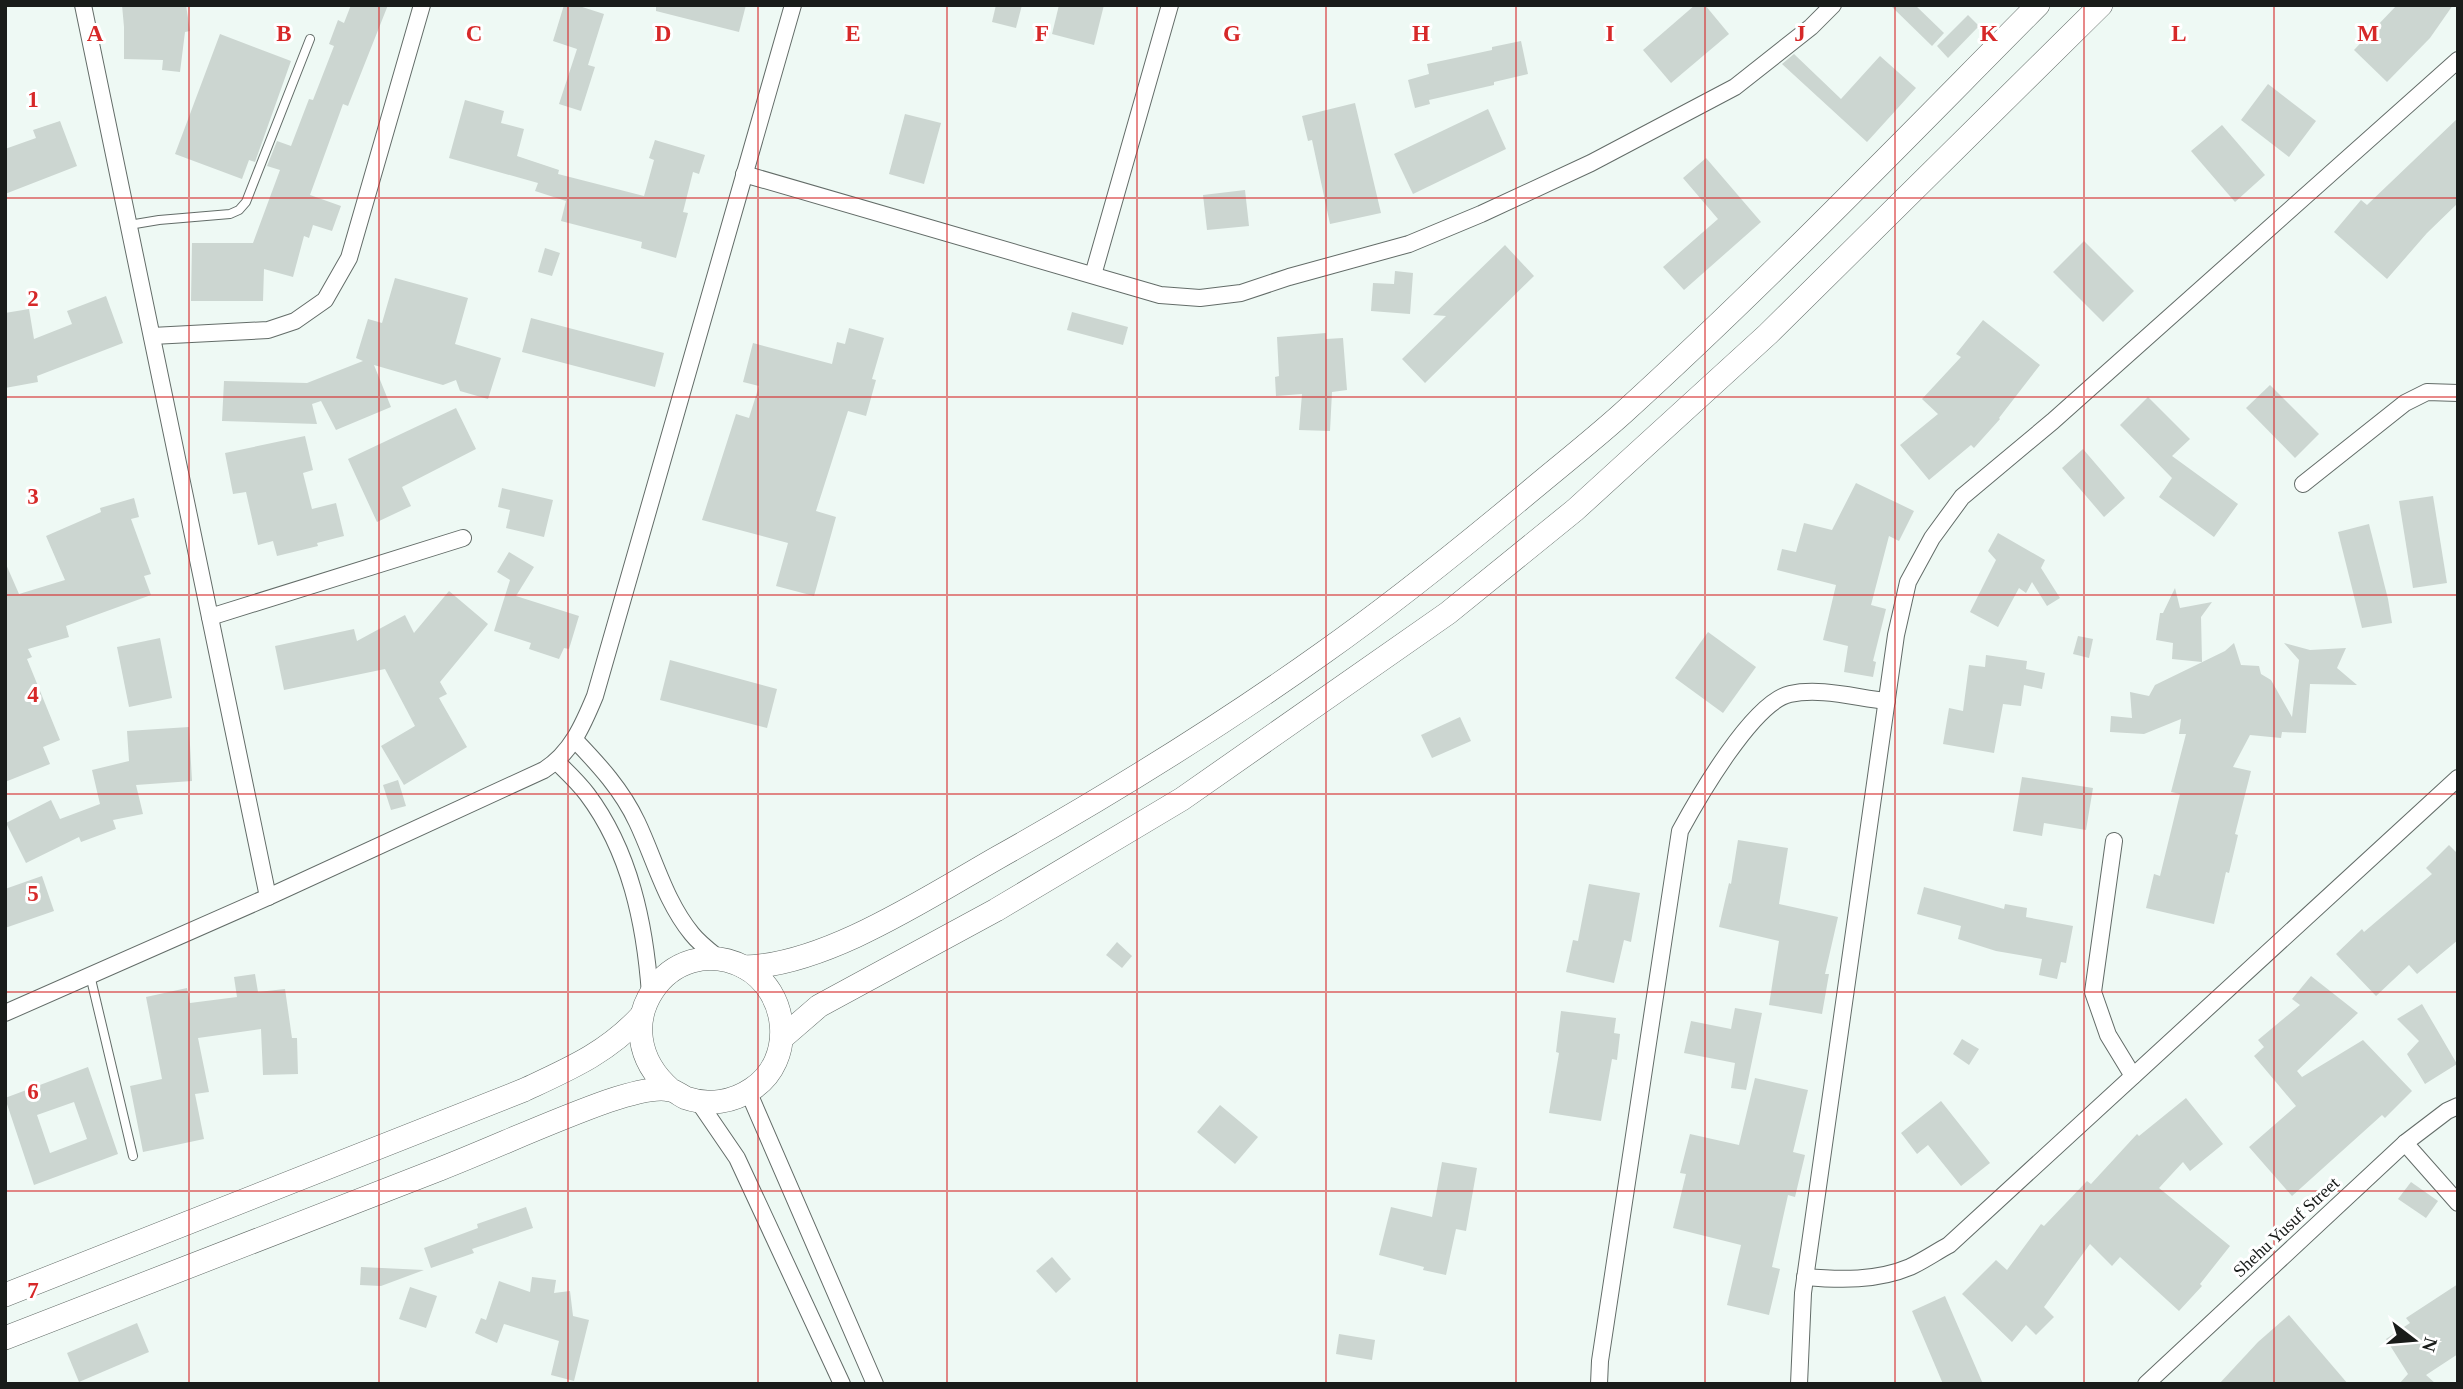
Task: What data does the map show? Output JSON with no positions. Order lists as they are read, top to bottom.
{
  "streets": {
    "street": ["Shehu Yusuf Street"]
  },
  "north": "right",
  "grid": {
    "columns": [
      "A",
      "B",
      "C",
      "D",
      "E",
      "F",
      "G",
      "H",
      "I",
      "J",
      "K",
      "L",
      "M"
    ],
    "rows": [
      "1",
      "2",
      "3",
      "4",
      "5",
      "6",
      "7"
    ]
  }
}
